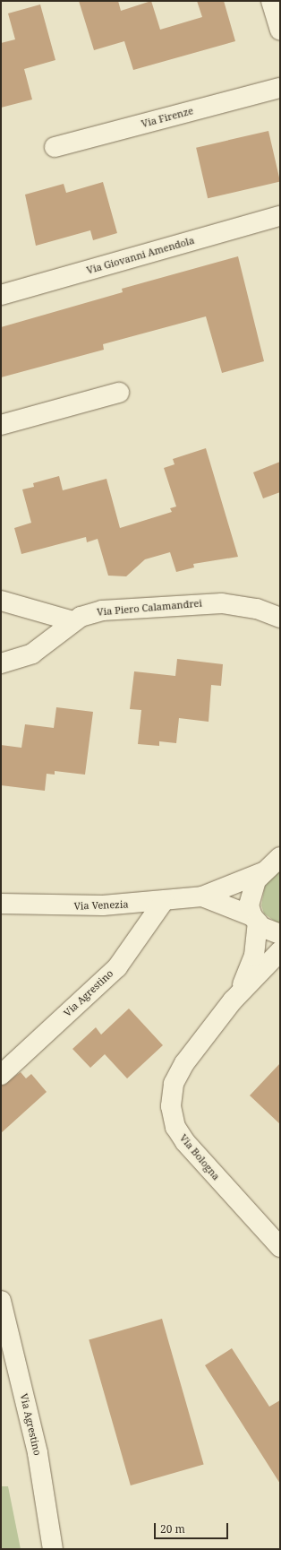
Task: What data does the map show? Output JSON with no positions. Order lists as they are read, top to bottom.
{
  "streets": {
    "street": [
      "Via Firenze",
      "Via Giovanni Amendola",
      "Via Piero Calamandrei",
      "Via Venezia",
      "Via Agrestino",
      "Via Bologna"
    ]
  },
  "crossings": [
    ["Via Venezia", "Via Agrestino"],
    ["Via Venezia", "Via Bologna"]
  ],
  "scale_bar": "20 m"
}
